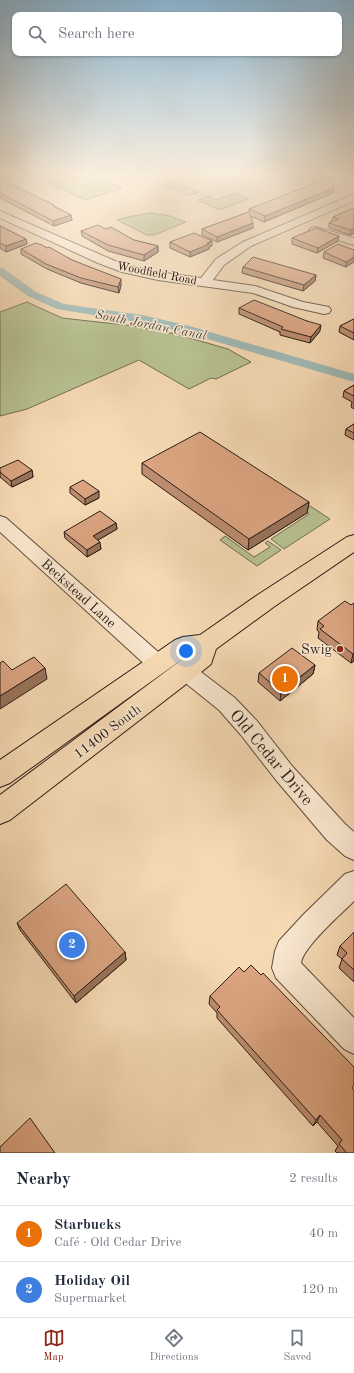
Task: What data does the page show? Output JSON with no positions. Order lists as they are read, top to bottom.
{
  "streets": {
    "main road": ["11400 South"],
    "street": ["Woodfield Road", "Beckstead Lane", "Old Cedar Drive"]
  },
  "crossings": [
    ["Beckstead Lane", "11400 South"],
    ["11400 South", "Old Cedar Drive"]
  ],
  "water": ["South Jordan Canal"],
  "places": ["Swig"],
  "page": {
    "search": "Search here",
    "pins": ["1", "2"],
    "heading": ["Nearby", "2 results"],
    "list": [
      {
        "mark": "1",
        "name": "Starbucks",
        "note": "Café · Old Cedar Drive",
        "value": "40 m"
      },
      {
        "mark": "2",
        "name": "Holiday Oil",
        "note": "Supermarket",
        "value": "120 m"
      }
    ],
    "nav": ["Map", "Directions", "Saved"]
  }
}
